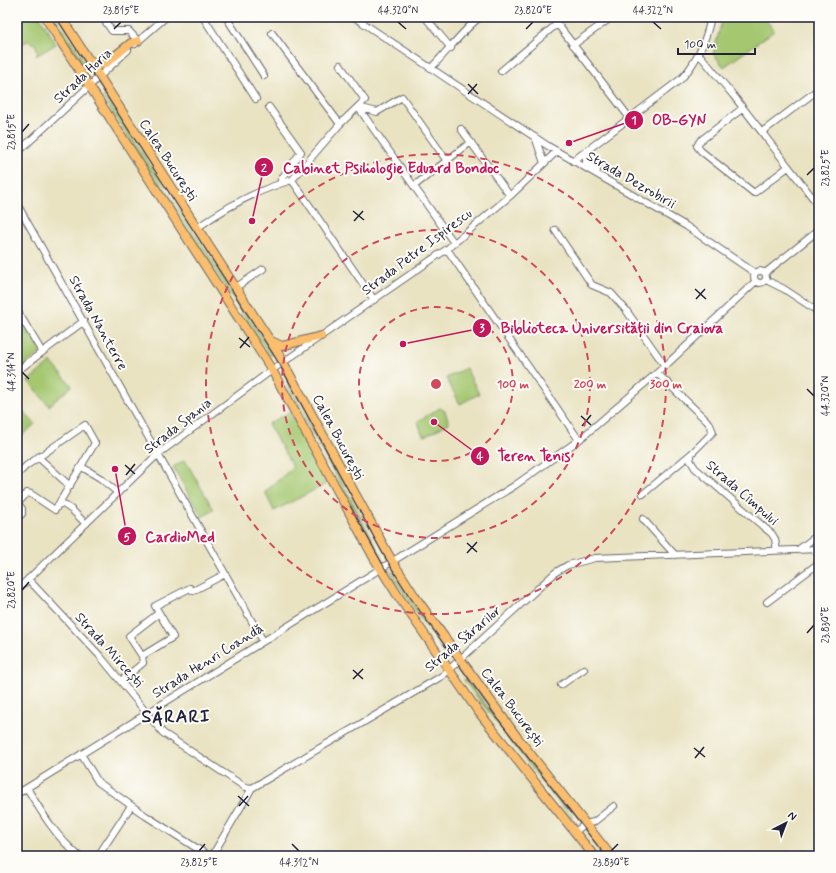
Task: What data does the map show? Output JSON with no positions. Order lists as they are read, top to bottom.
{
  "streets": {
    "main road": ["Calea București"],
    "street": [
      "Strada Horia",
      "Strada Dezrobirii",
      "Strada Petre Ispirescu",
      "Strada Nanterre",
      "Strada Spania",
      "Strada Cîmpului",
      "Strada Sărarilor",
      "Strada Mircești",
      "Strada Henri Coandă"
    ]
  },
  "crossings": [
    ["Strada Horia", "Calea București"],
    ["Calea București", "Strada Petre Ispirescu"],
    ["Calea București", "Strada Spania"],
    ["Calea București", "Strada Sărarilor"],
    ["Calea București", "Strada Henri Coandă"],
    ["Strada Dezrobirii", "Strada Petre Ispirescu"],
    ["Strada Dezrobirii", "Strada Henri Coandă"],
    ["Strada Petre Ispirescu", "Strada Spania"],
    ["Strada Nanterre", "Strada Spania"],
    ["Strada Nanterre", "Strada Henri Coandă"],
    ["Strada Spania", "Strada Mircești"],
    ["Strada Cîmpului", "Strada Sărarilor"],
    ["Strada Sărarilor", "Strada Mircești"],
    ["Strada Mircești", "Strada Henri Coandă"]
  ],
  "districts": ["SĂRARI"],
  "places": [
    "OB-GYN",
    "Cabinet Psihologie Eduard Bondoc",
    "Biblioteca Universității din Craiova",
    "Teren Tenis",
    "CardioMed"
  ],
  "scale_bar": "100 m",
  "north": "top right",
  "coordinates": [
    "23.815°E",
    "44.320°N",
    "23.820°E",
    "44.322°N",
    "23.825°E",
    "44.314°N",
    "23.830°E",
    "44.312°N"
  ],
  "rings": ["100 m", "200 m", "300 m"]
}
